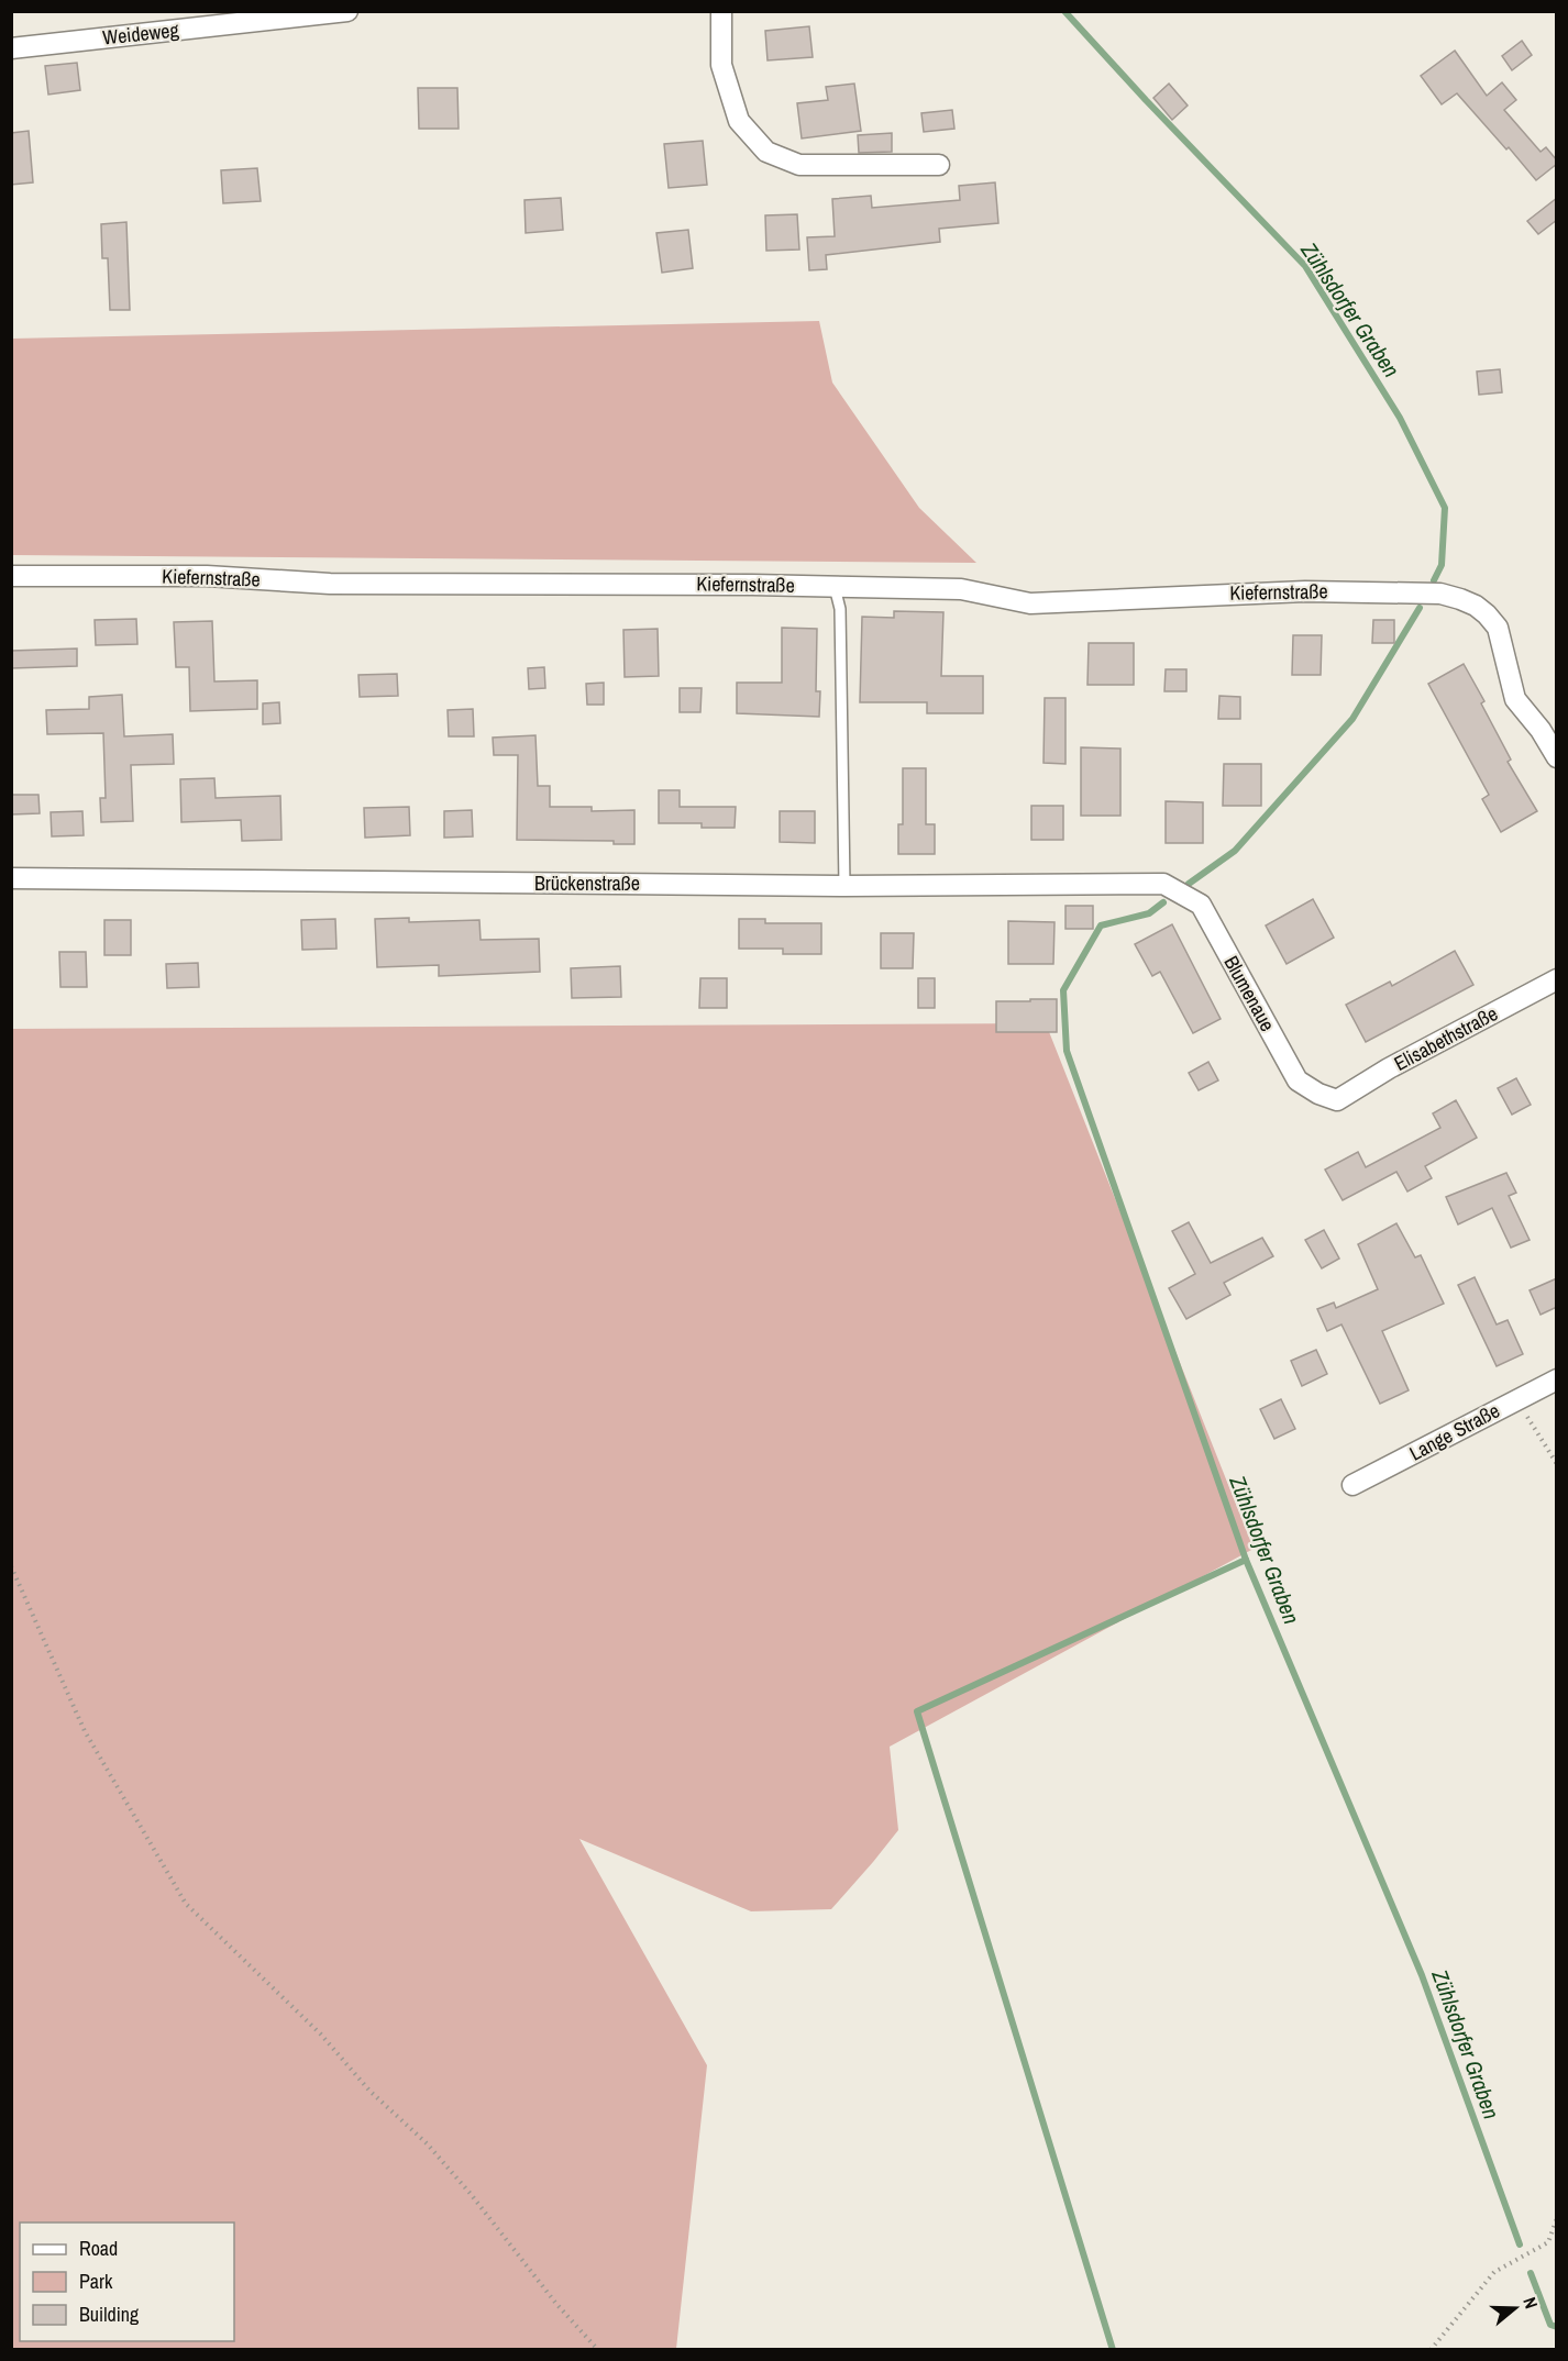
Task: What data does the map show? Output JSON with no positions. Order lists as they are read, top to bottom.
{
  "streets": {
    "street": [
      "Weideweg",
      "Kiefernstraße",
      "Brückenstraße",
      "Blumenaue",
      "Elisabethstraße",
      "Lange Straße"
    ]
  },
  "crossings": [
    ["Brückenstraße", "Blumenaue"],
    ["Blumenaue", "Elisabethstraße"]
  ],
  "water": ["Zühlsdorfer Graben"],
  "legend": ["Road", "Park", "Building"],
  "north": "right"
}
